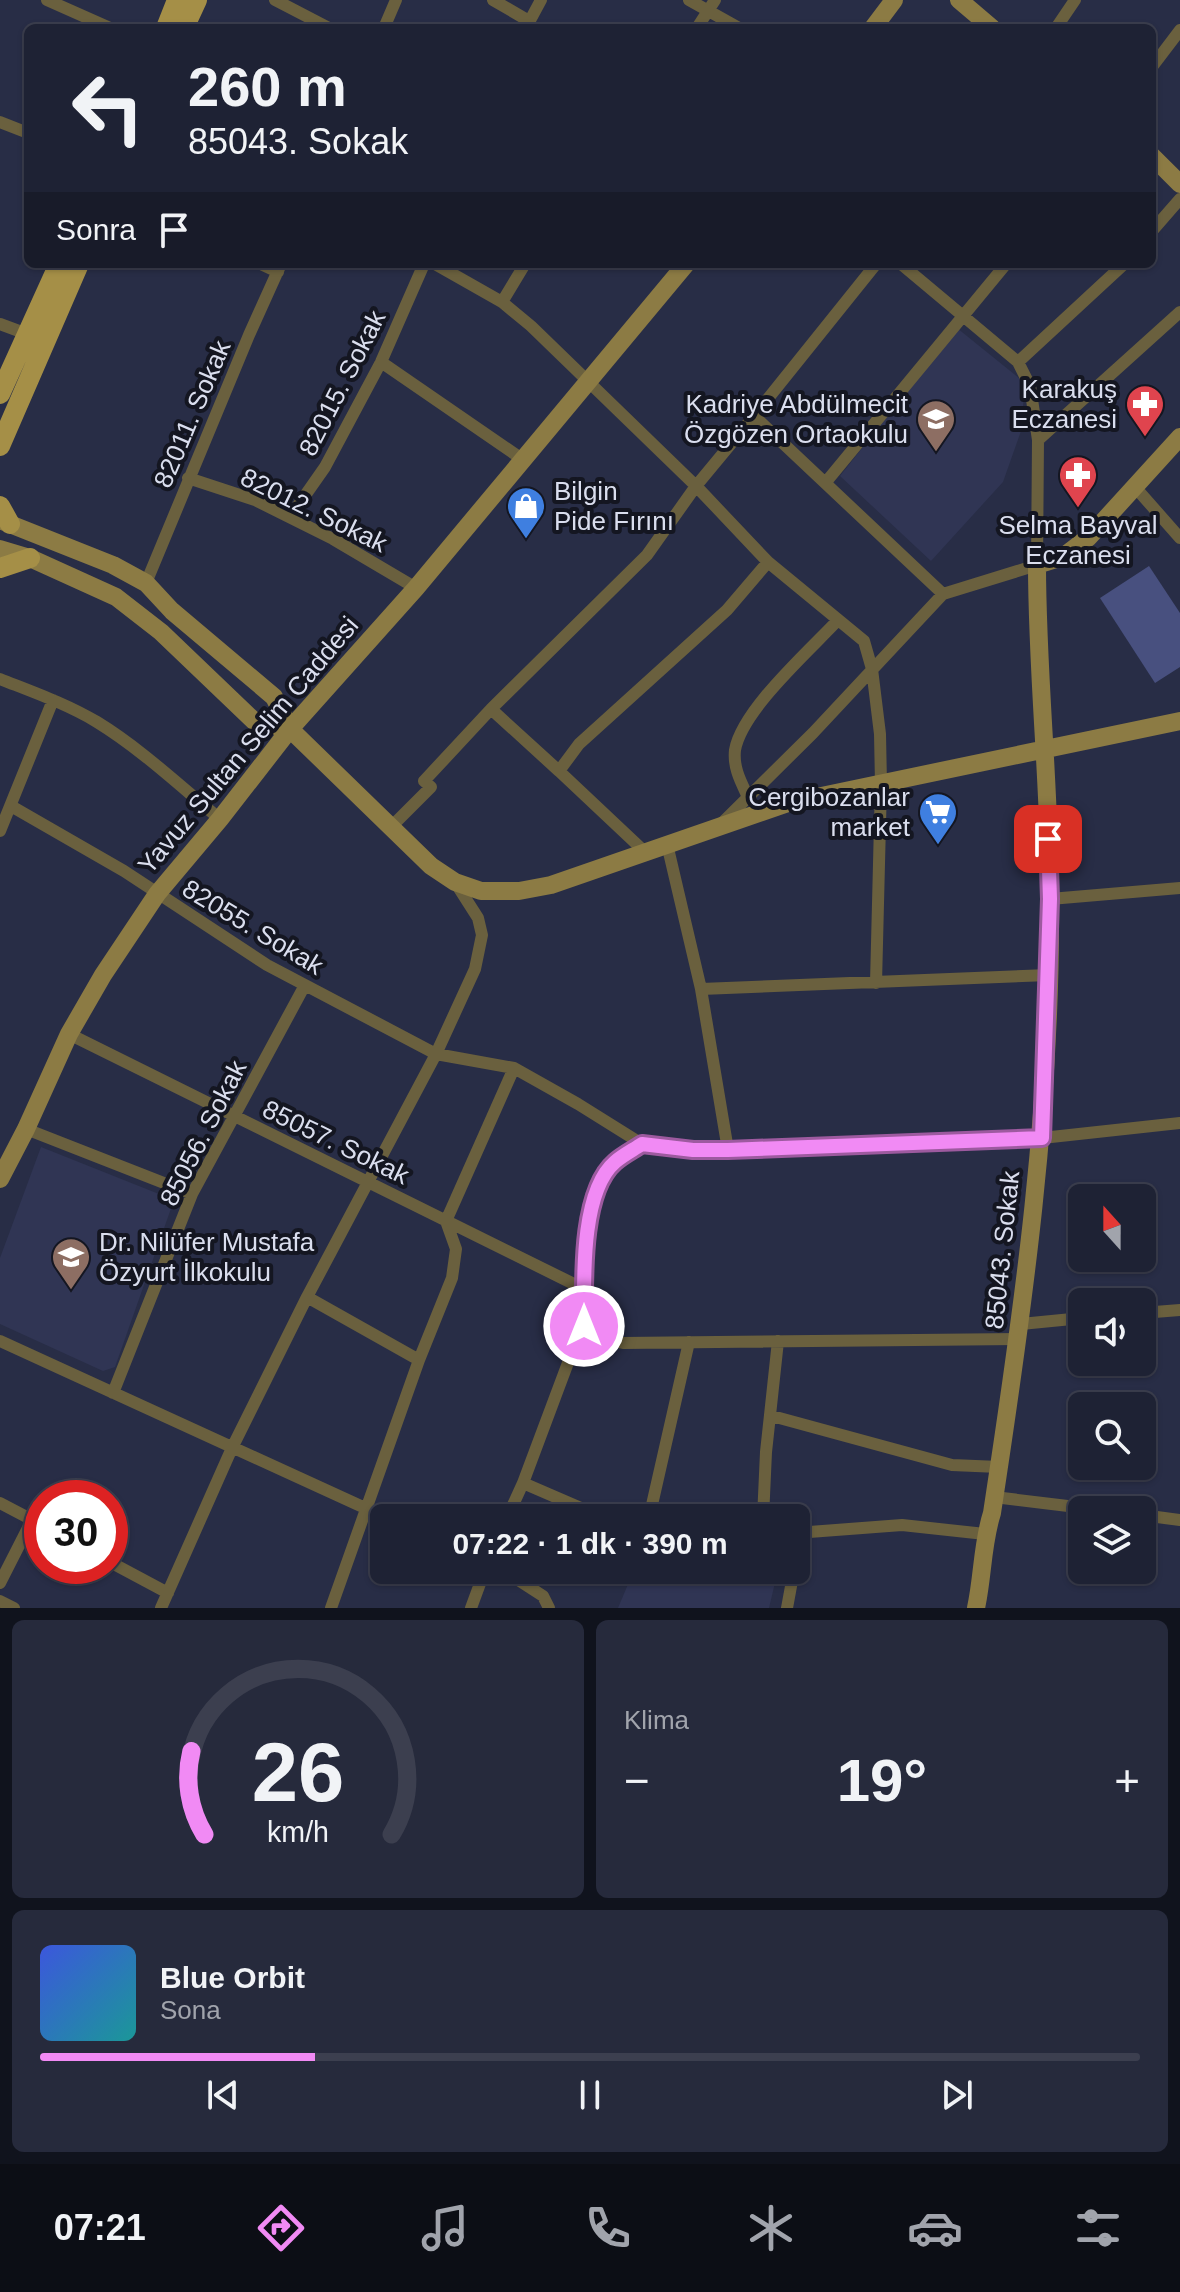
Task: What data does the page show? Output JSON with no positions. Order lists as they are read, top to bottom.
{
  "streets": {
    "street": [
      "82015. Sokak",
      "82011. Sokak",
      "82012. Sokak",
      "Yavuz Sultan Selim Caddesi",
      "82055. Sokak",
      "85056. Sokak",
      "85057. Sokak",
      "85043. Sokak"
    ]
  },
  "crossings": [
    ["82015. Sokak", "82012. Sokak"],
    ["82011. Sokak", "82012. Sokak"],
    ["82012. Sokak", "Yavuz Sultan Selim Caddesi"],
    ["Yavuz Sultan Selim Caddesi", "82055. Sokak"],
    ["Yavuz Sultan Selim Caddesi", "85057. Sokak"],
    ["82055. Sokak", "85056. Sokak"],
    ["85056. Sokak", "85057. Sokak"]
  ],
  "places": {
    "pharmacy": ["Karakuş Eczanesi", "Selma Bayval Eczanesi"],
    "school or university": ["Kadriye Abdülmecit Özgözen Ortaokulu", "Dr. Nilüfer Mustafa Özyurt İlkokulu"],
    "shop": ["Bilgin Pide Fırını"],
    "supermarket": ["Cergibozanlar market"]
  },
  "north": "top",
  "page": {
    "turn": ["260 m", "85043. Sokak"],
    "then": "Sonra",
    "limit": "30",
    "trip": "07:22 · 1 dk · 390 m",
    "tile": "Klima",
    "heat": ["−", "19°", "+"],
    "song": ["Blue Orbit", "Sona"],
    "tabs": "07:21",
    "gauge": ["26", "km/h"]
  }
}
